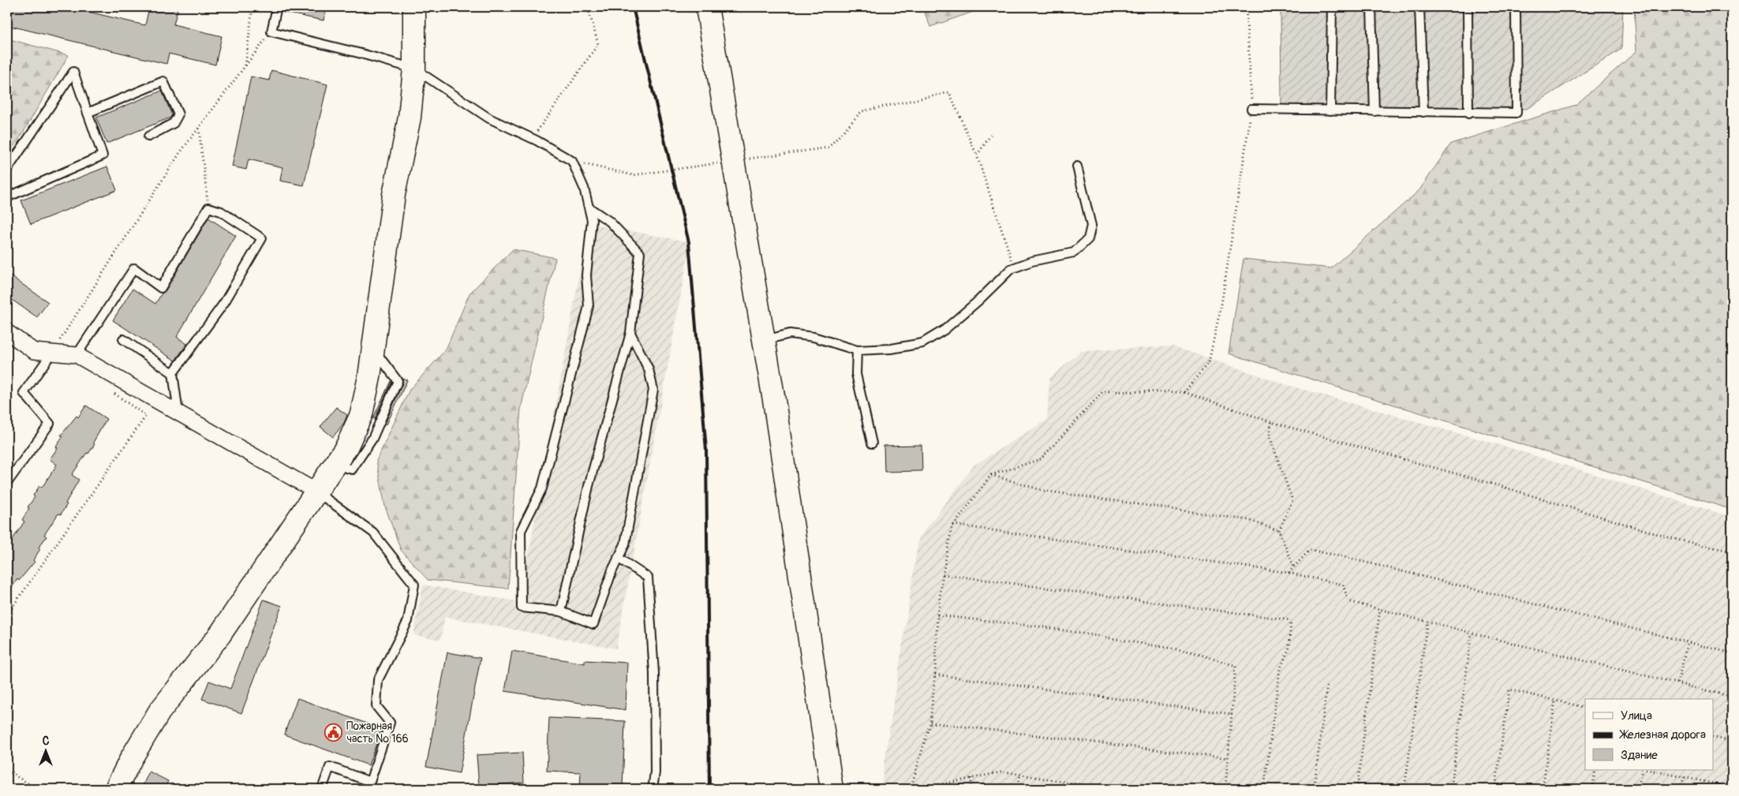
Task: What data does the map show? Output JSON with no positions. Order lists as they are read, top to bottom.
{
  "places": {
    "public building": ["Пожарная часть № 166"]
  },
  "legend": ["Улица", "Железная дорога", "Здание"],
  "north": "top"
}
